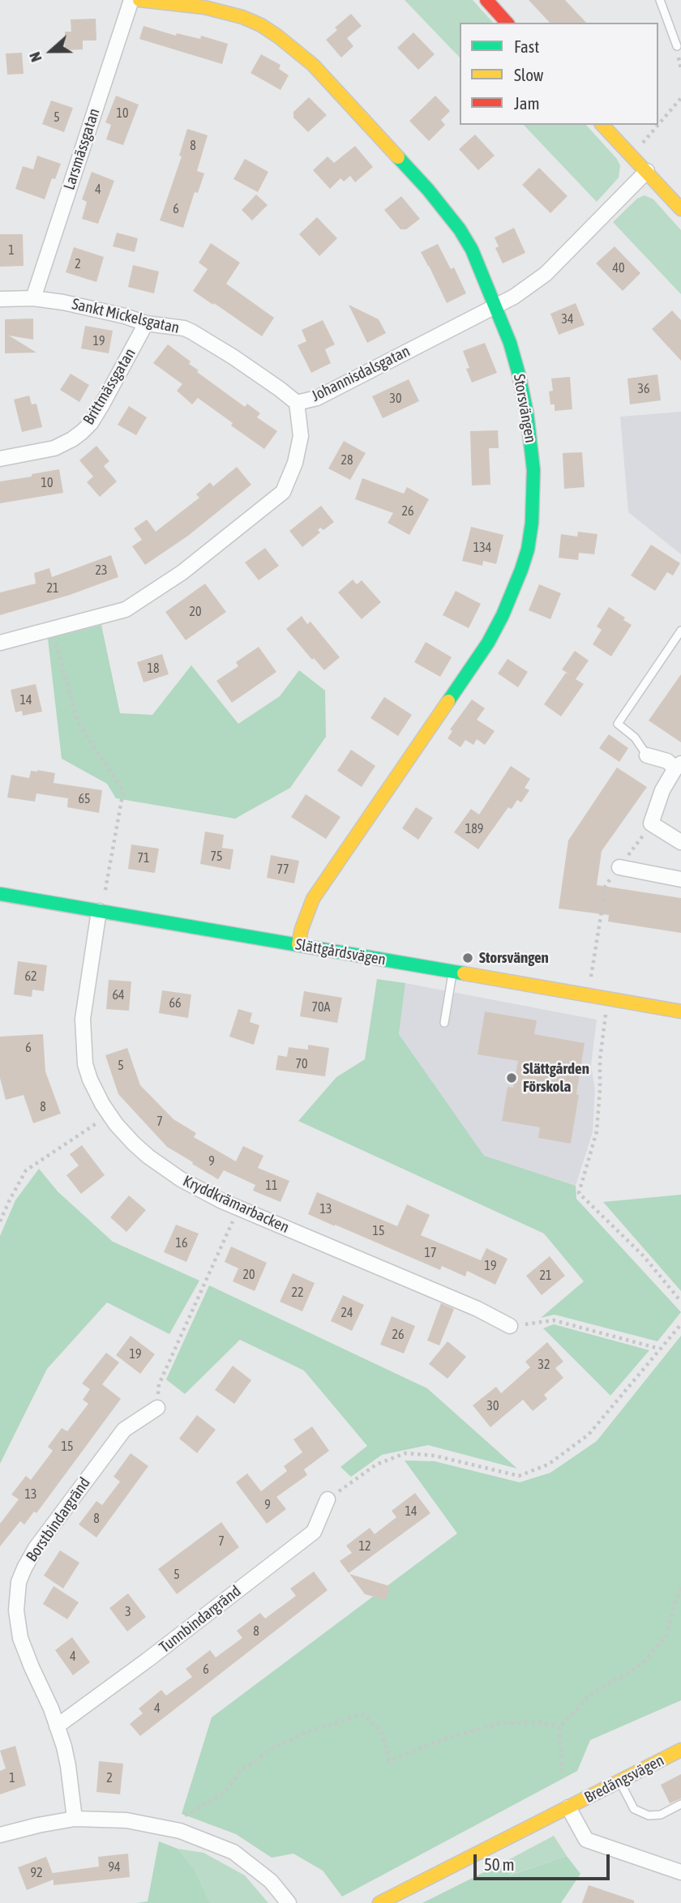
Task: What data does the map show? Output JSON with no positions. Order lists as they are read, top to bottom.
{
  "streets": {
    "street": [
      "Larsmässgatan",
      "Sankt Mickelsgatan",
      "Johannisdalsgatan",
      "Brittmässgatan",
      "Storsvängen",
      "Slättgårdsvägen",
      "Kryddkrämarbacken",
      "Borstbindargränd",
      "Tunnbindargränd",
      "Bredängsvägen"
    ]
  },
  "crossings": [
    ["Larsmässgatan", "Sankt Mickelsgatan"],
    ["Sankt Mickelsgatan", "Johannisdalsgatan"],
    ["Sankt Mickelsgatan", "Brittmässgatan"],
    ["Johannisdalsgatan", "Storsvängen"],
    ["Storsvängen", "Slättgårdsvägen"],
    ["Slättgårdsvägen", "Kryddkrämarbacken"],
    ["Borstbindargränd", "Tunnbindargränd"]
  ],
  "places": ["Storsvängen", "Slättgården Förskola"],
  "house_numbers": [
    "10",
    "5",
    "8",
    "4",
    "6",
    "1",
    "2",
    "40",
    "34",
    "19",
    "36",
    "30",
    "28",
    "10",
    "26",
    "134",
    "23",
    "21",
    "20",
    "18",
    "14",
    "65",
    "189",
    "75",
    "71",
    "77",
    "62",
    "64",
    "66",
    "70A",
    "6",
    "70",
    "5",
    "8",
    "7",
    "9",
    "11",
    "13",
    "15",
    "16",
    "17",
    "19",
    "20",
    "21",
    "22",
    "24",
    "26",
    "19",
    "32",
    "30",
    "15",
    "13",
    "9",
    "14",
    "8",
    "7",
    "12",
    "5",
    "3",
    "8",
    "4",
    "6",
    "4",
    "1",
    "2",
    "94",
    "92"
  ],
  "legend": ["Fast", "Slow", "Jam"],
  "scale_bar": "50 m",
  "north": "left"
}
